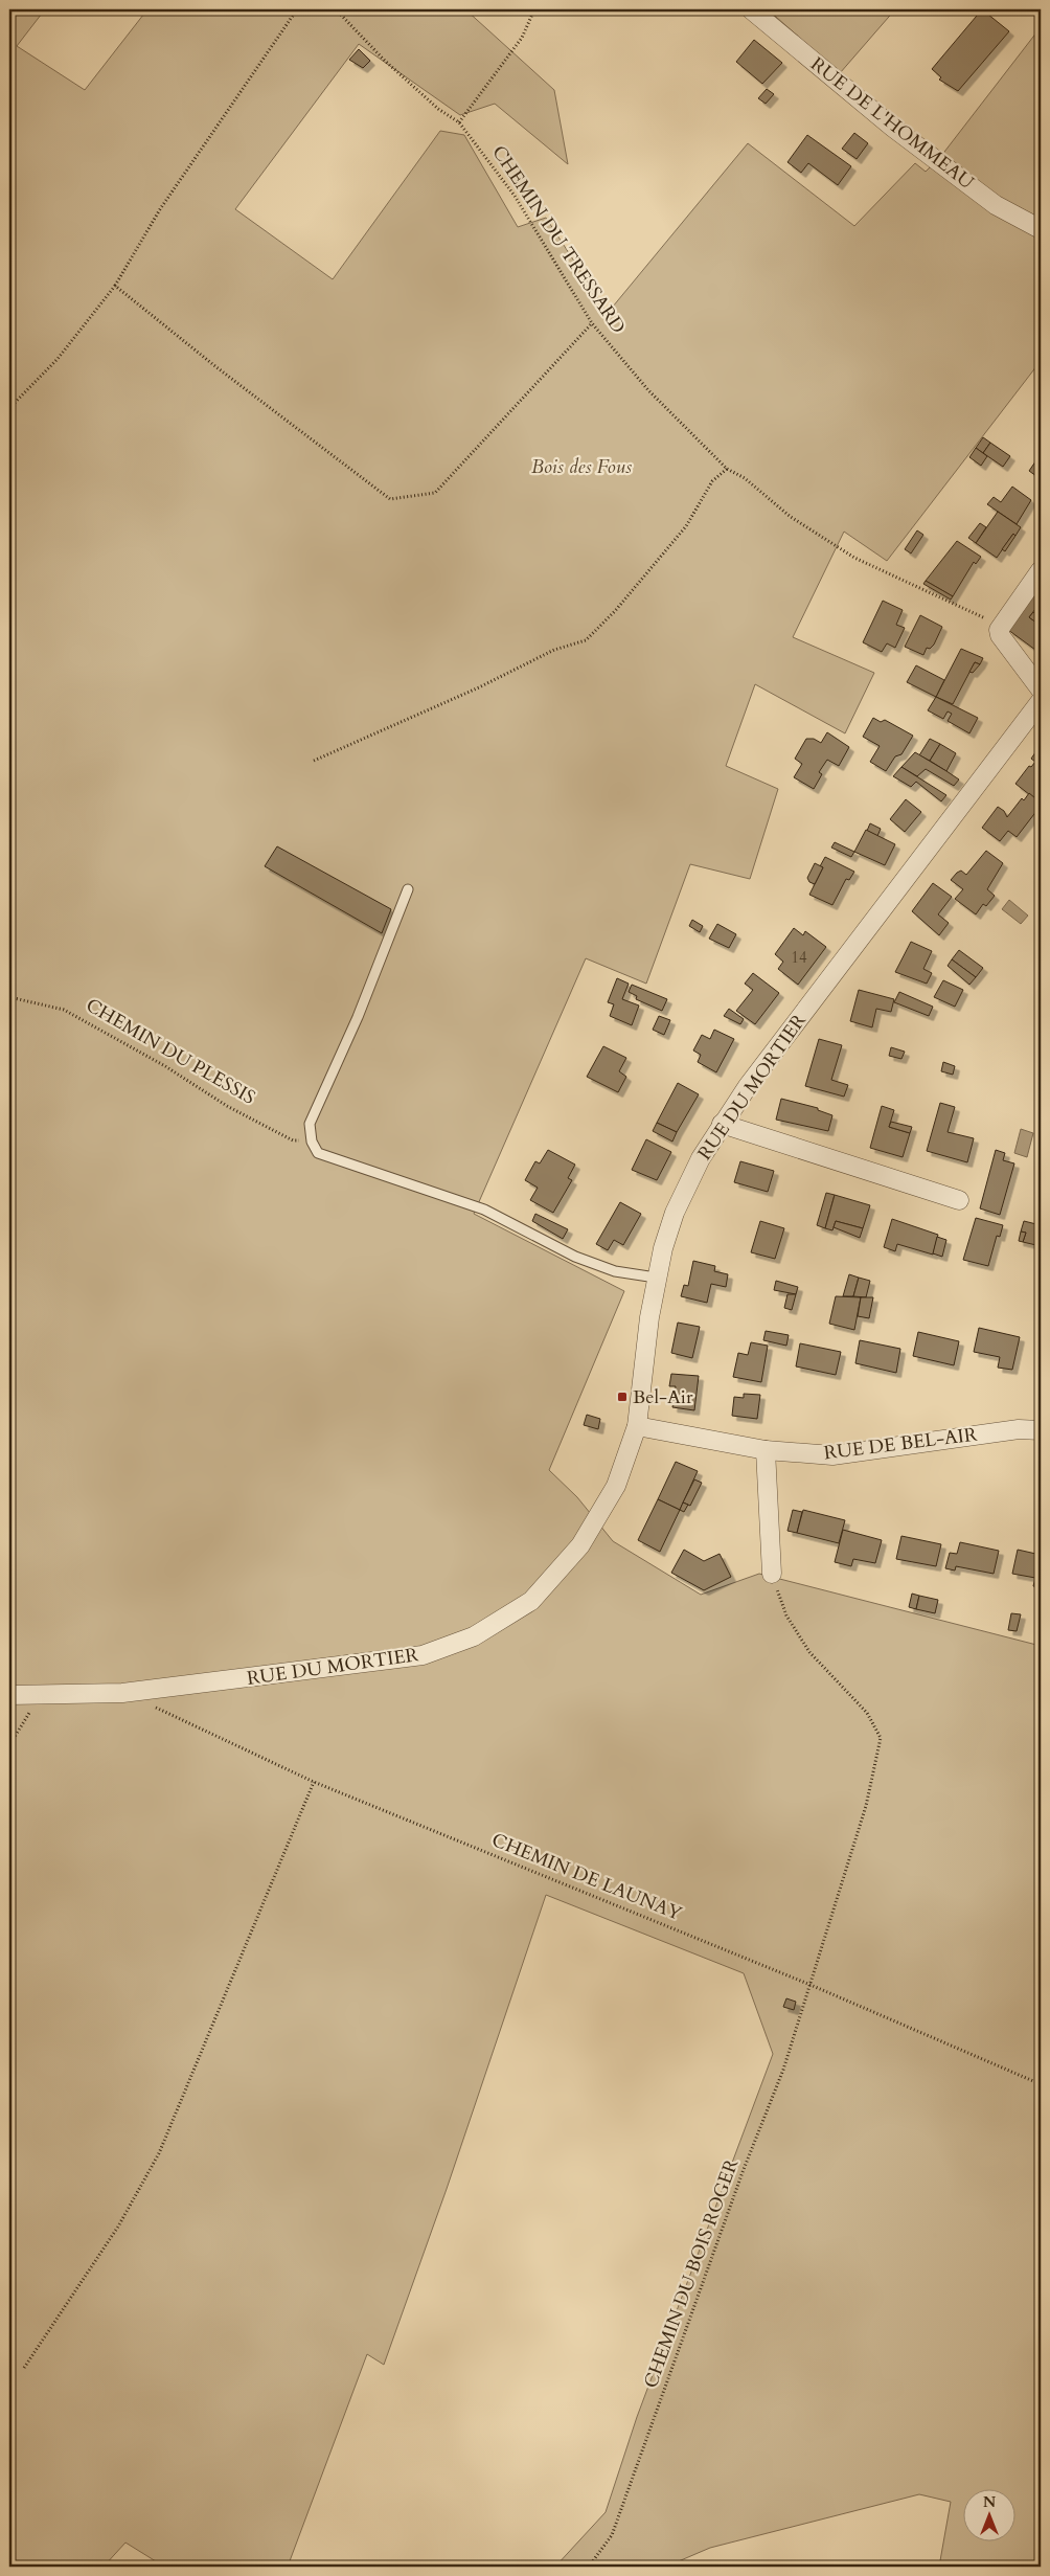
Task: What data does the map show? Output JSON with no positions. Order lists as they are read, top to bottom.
{
  "streets": {
    "street": ["RUE DE L'HOMMEAU", "RUE DU MORTIER", "RUE DE BEL-AIR"],
    "path": [
      "CHEMIN DU TRESSARD",
      "CHEMIN DU PLESSIS",
      "CHEMIN DE LAUNAY",
      "CHEMIN DU BOIS ROGER"
    ]
  },
  "crossings": [
    ["RUE DU MORTIER", "RUE DE BEL-AIR"],
    ["CHEMIN DE LAUNAY", "CHEMIN DU BOIS ROGER"]
  ],
  "parks": ["Bois des Fous"],
  "places": {
    "transit": ["Bel-Air"]
  },
  "house_numbers": ["14"],
  "north": "top"
}
